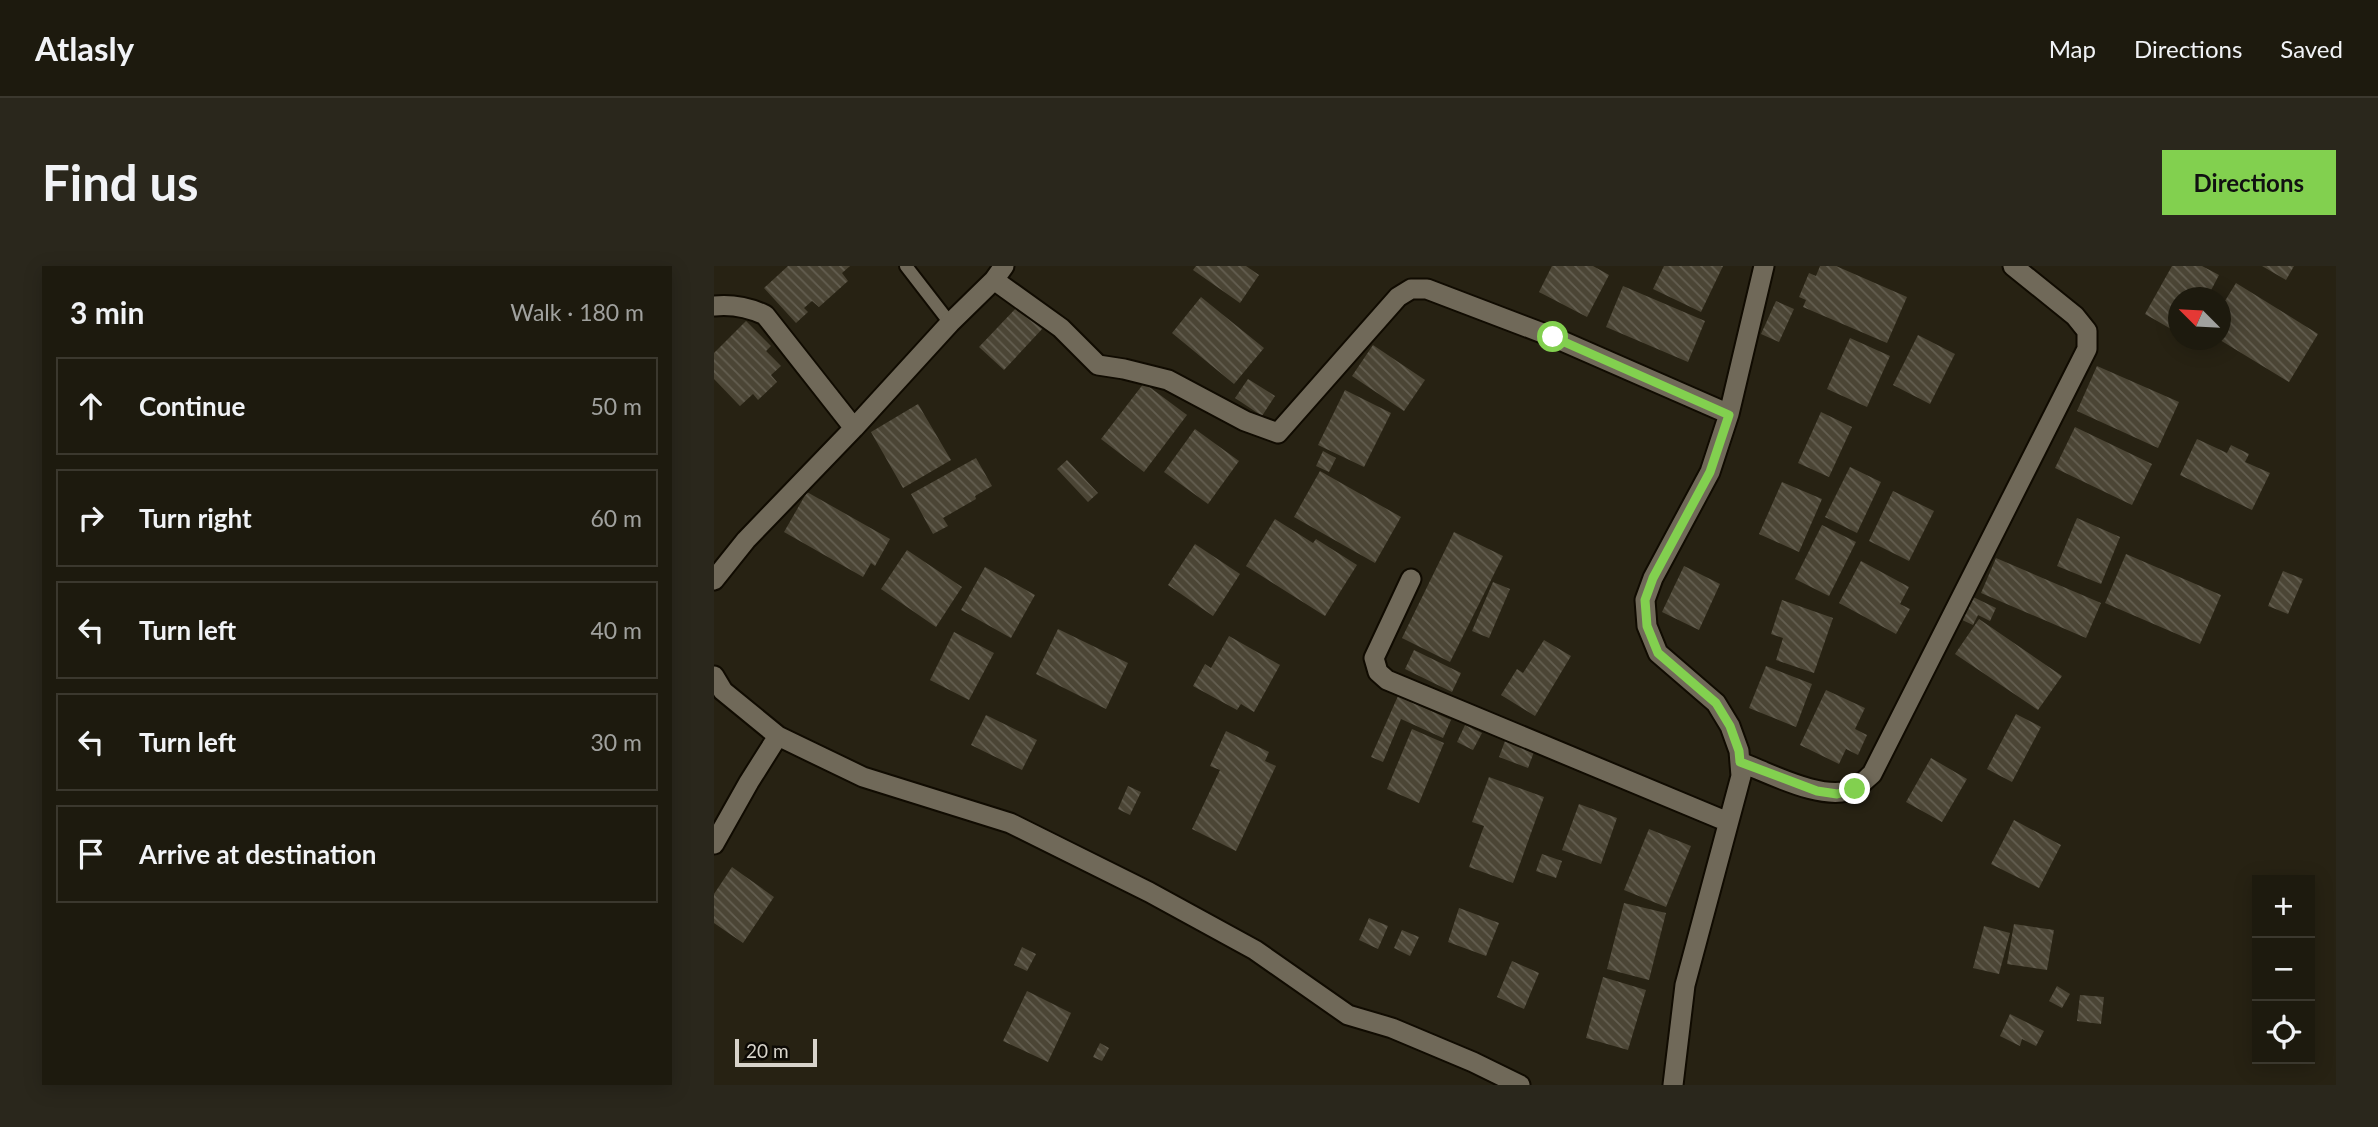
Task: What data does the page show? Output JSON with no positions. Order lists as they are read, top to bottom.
{
  "scale_bar": "20 m",
  "north": "top left",
  "page": {
    "header": "Atlasly",
    "nav": ["Map", "Directions", "Saved"],
    "buttons": "Directions",
    "title": "Find us",
    "heading": ["3 min", "Walk · 180 m"],
    "list": [
      ["Continue", "50 m"],
      ["Turn right", "60 m"],
      ["Turn left", "40 m"],
      ["Turn left", "30 m"],
      "Arrive at destination"
    ],
    "map_buttons": ["+", "−"],
    "scale": "20 m"
  }
}
